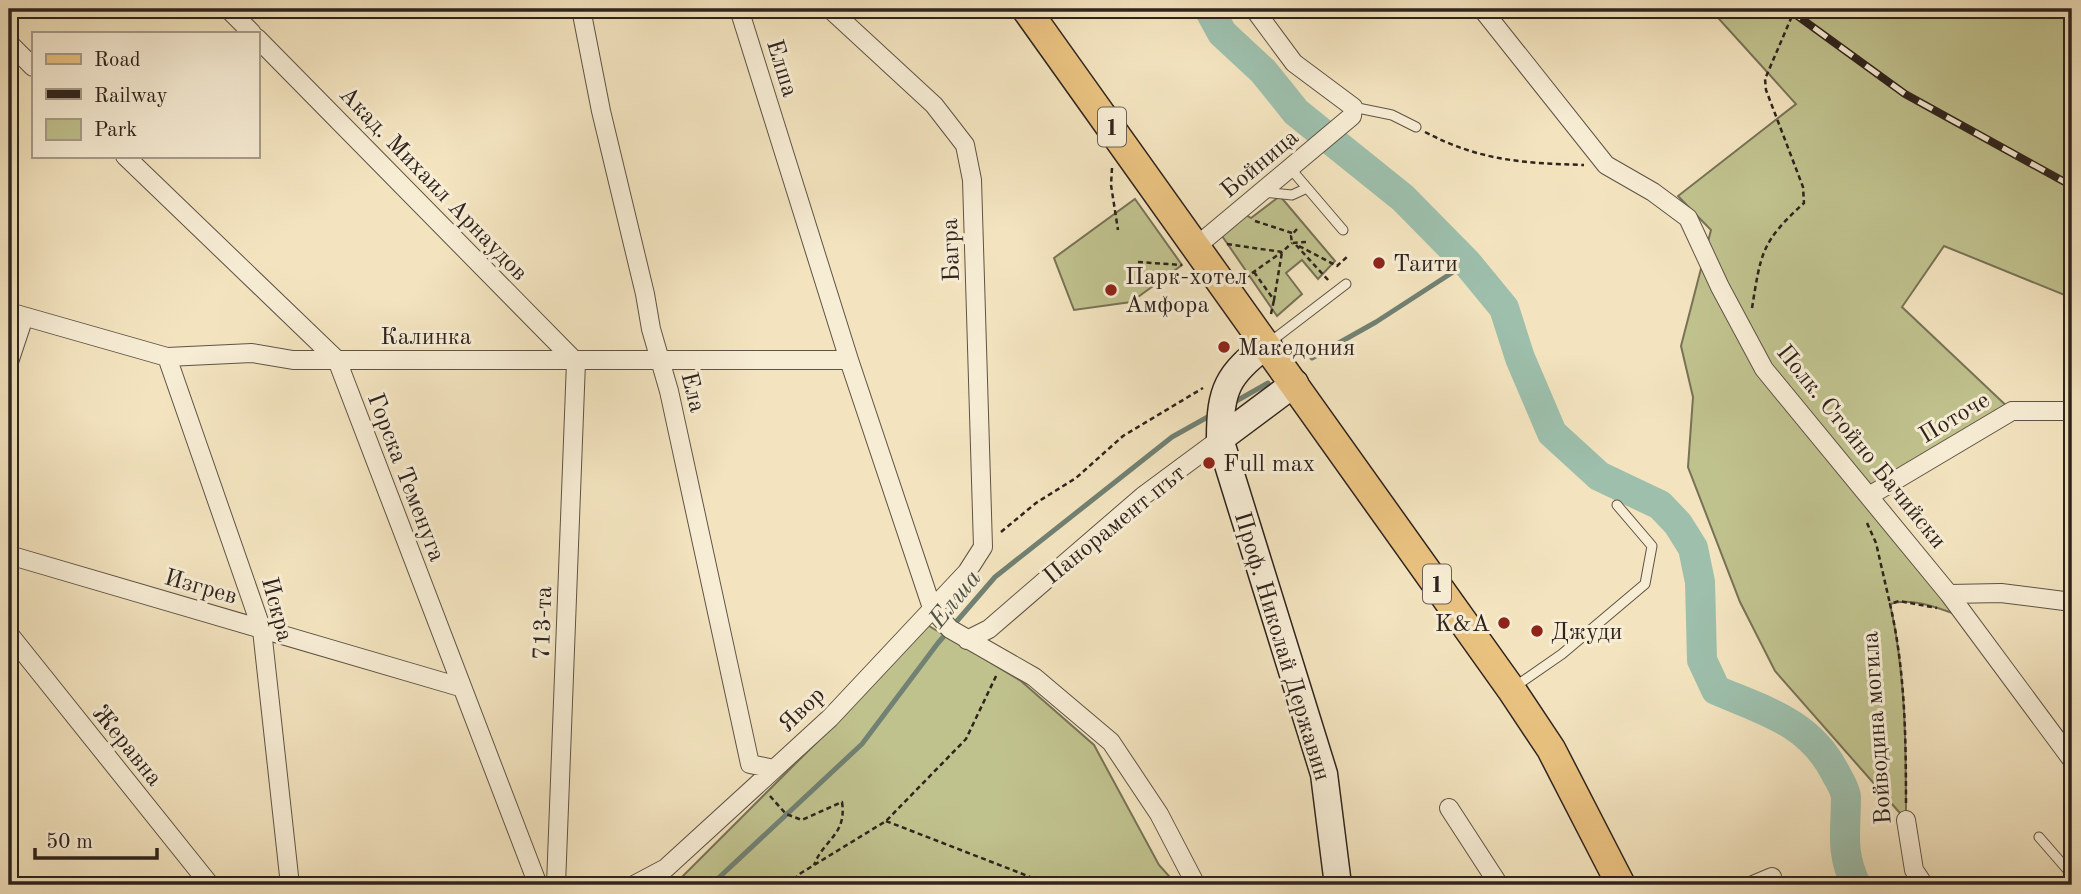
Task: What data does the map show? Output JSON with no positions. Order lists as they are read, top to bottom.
{
  "streets": {
    "main road": ["1", "Панорамент път", "Проф. Николай Державин"],
    "street": [
      "Елша",
      "Бойница",
      "Акад. Михаил Арнаудов",
      "Багра",
      "Калинка",
      "Ела",
      "Поточе",
      "Полк. Стойно Бачийски",
      "Горска Теменуга",
      "Изгрев",
      "Искра",
      "713-та",
      "Явор",
      "Войводина могила",
      "Жеравна"
    ]
  },
  "crossings": [
    ["Елша", "Калинка"],
    ["Елша", "Панорамент път"],
    ["Елша", "Явор"],
    ["1", "Бойница"],
    ["1", "Панорамент път"],
    ["Акад. Михаил Арнаудов", "Калинка"],
    ["Акад. Михаил Арнаудов", "713-та"],
    ["Багра", "Явор"],
    ["Калинка", "Ела"],
    ["Калинка", "Горска Теменуга"],
    ["Калинка", "Искра"],
    ["Калинка", "713-та"],
    ["Ела", "Явор"],
    ["Поточе", "Полк. Стойно Бачийски"],
    ["Полк. Стойно Бачийски", "Войводина могила"],
    ["Горска Теменуга", "Изгрев"],
    ["Панорамент път", "Проф. Николай Державин"],
    ["Изгрев", "Искра"]
  ],
  "water": ["Елша"],
  "places": [
    "Таити",
    "Парк-хотел Амфора",
    "Македония",
    "Full max",
    "K&A",
    "Джуди"
  ],
  "legend": ["Road", "Railway", "Park"],
  "scale_bar": "50 m"
}
